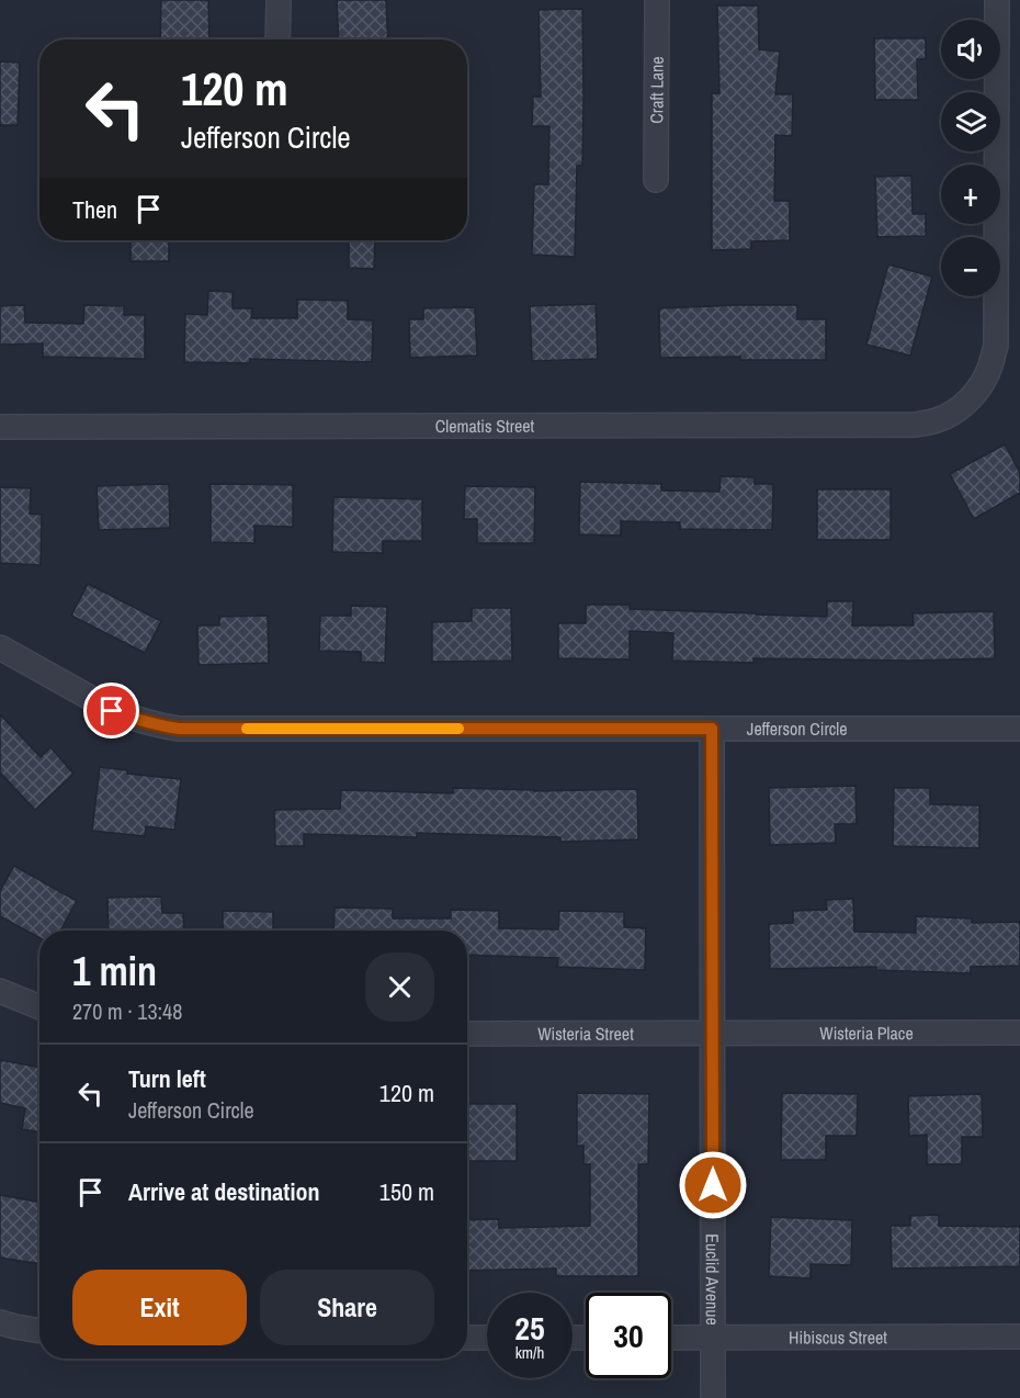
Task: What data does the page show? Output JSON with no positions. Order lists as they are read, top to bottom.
{
  "streets": {
    "street": [
      "Craft Lane",
      "Clematis Street",
      "Jefferson Circle",
      "Wisteria Street",
      "Wisteria Place",
      "Euclid Avenue",
      "Hibiscus Street"
    ]
  },
  "crossings": [
    ["Jefferson Circle", "Euclid Avenue"],
    ["Wisteria Street", "Wisteria Place"],
    ["Wisteria Street", "Euclid Avenue"],
    ["Wisteria Place", "Euclid Avenue"],
    ["Euclid Avenue", "Hibiscus Street"]
  ],
  "page": {
    "map_buttons": ["+", "−"],
    "turn": ["120 m", "Jefferson Circle"],
    "then": "Then",
    "heading": ["1 min", "270 m · 13:48"],
    "list": [
      {
        "name": "Turn left",
        "note": "Jefferson Circle",
        "value": "120 m"
      },
      {
        "name": "Arrive at destination",
        "value": "150 m"
      }
    ],
    "buttons": ["Exit", "Share"],
    "speed": "25 km/h",
    "limit": "30"
  }
}
